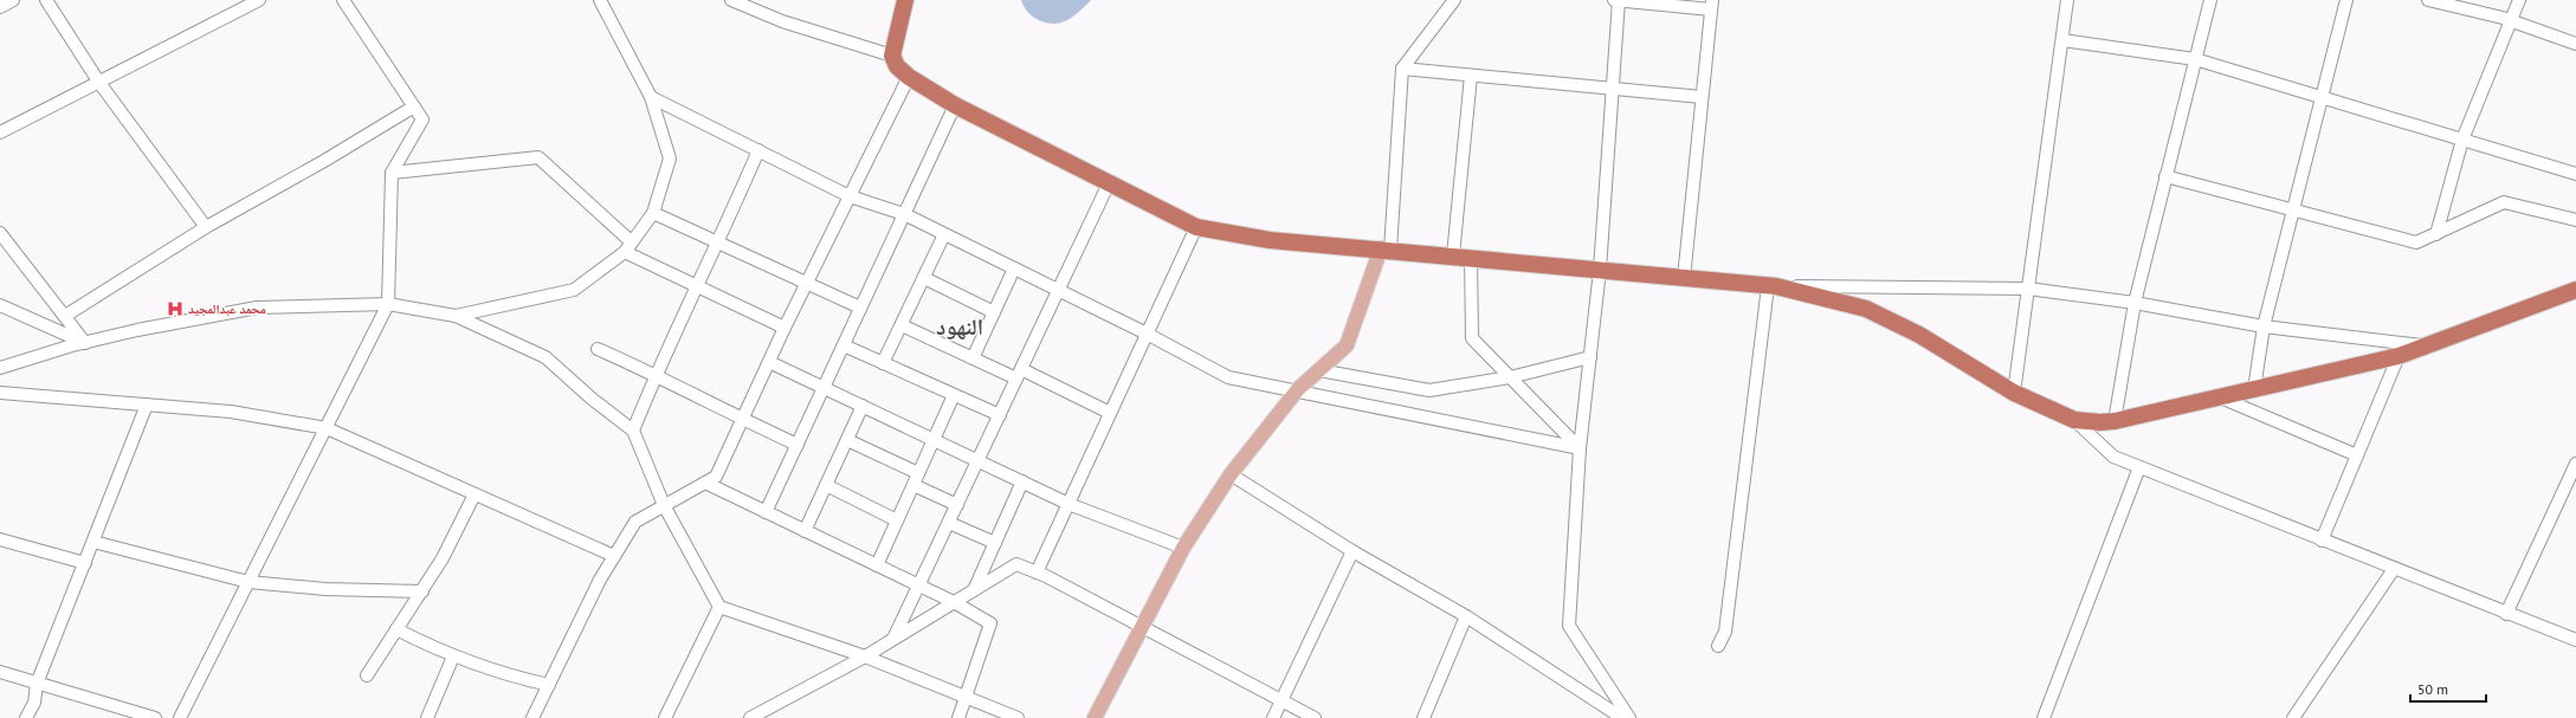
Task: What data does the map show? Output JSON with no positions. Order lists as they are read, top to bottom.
{
  "districts": ["النهود"],
  "places": {
    "hospital": ["محمد عبدالمجيد"]
  },
  "scale_bar": "50 m"
}
